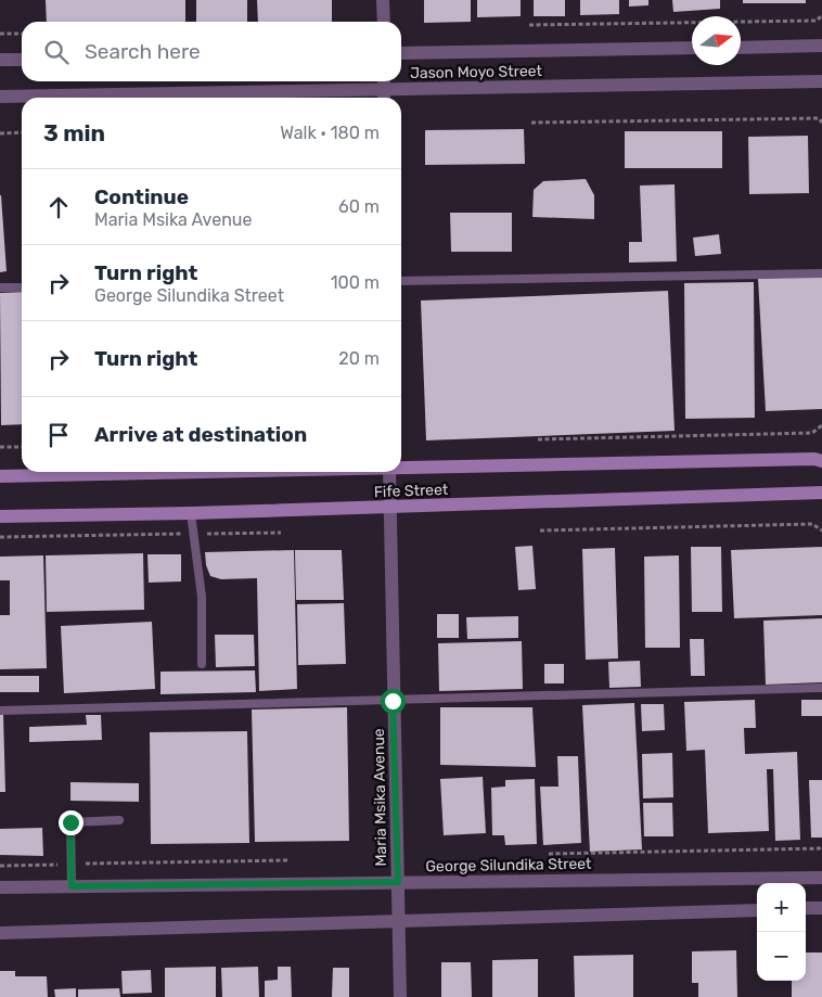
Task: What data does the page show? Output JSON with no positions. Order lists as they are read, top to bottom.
{
  "streets": {
    "street": [
      "Jason Moyo Street",
      "Fife Street",
      "Maria Msika Avenue",
      "George Silundika Street"
    ]
  },
  "crossings": [
    ["Fife Street", "Maria Msika Avenue"],
    ["Maria Msika Avenue", "George Silundika Street"]
  ],
  "north": "right",
  "page": {
    "search": "Search here",
    "heading": ["3 min", "Walk · 180 m"],
    "list": [
      ["Continue", "Maria Msika Avenue", "60 m"],
      ["Turn right", "George Silundika Street", "100 m"],
      ["Turn right", "20 m"],
      "Arrive at destination"
    ],
    "map_buttons": ["+", "−"]
  }
}
